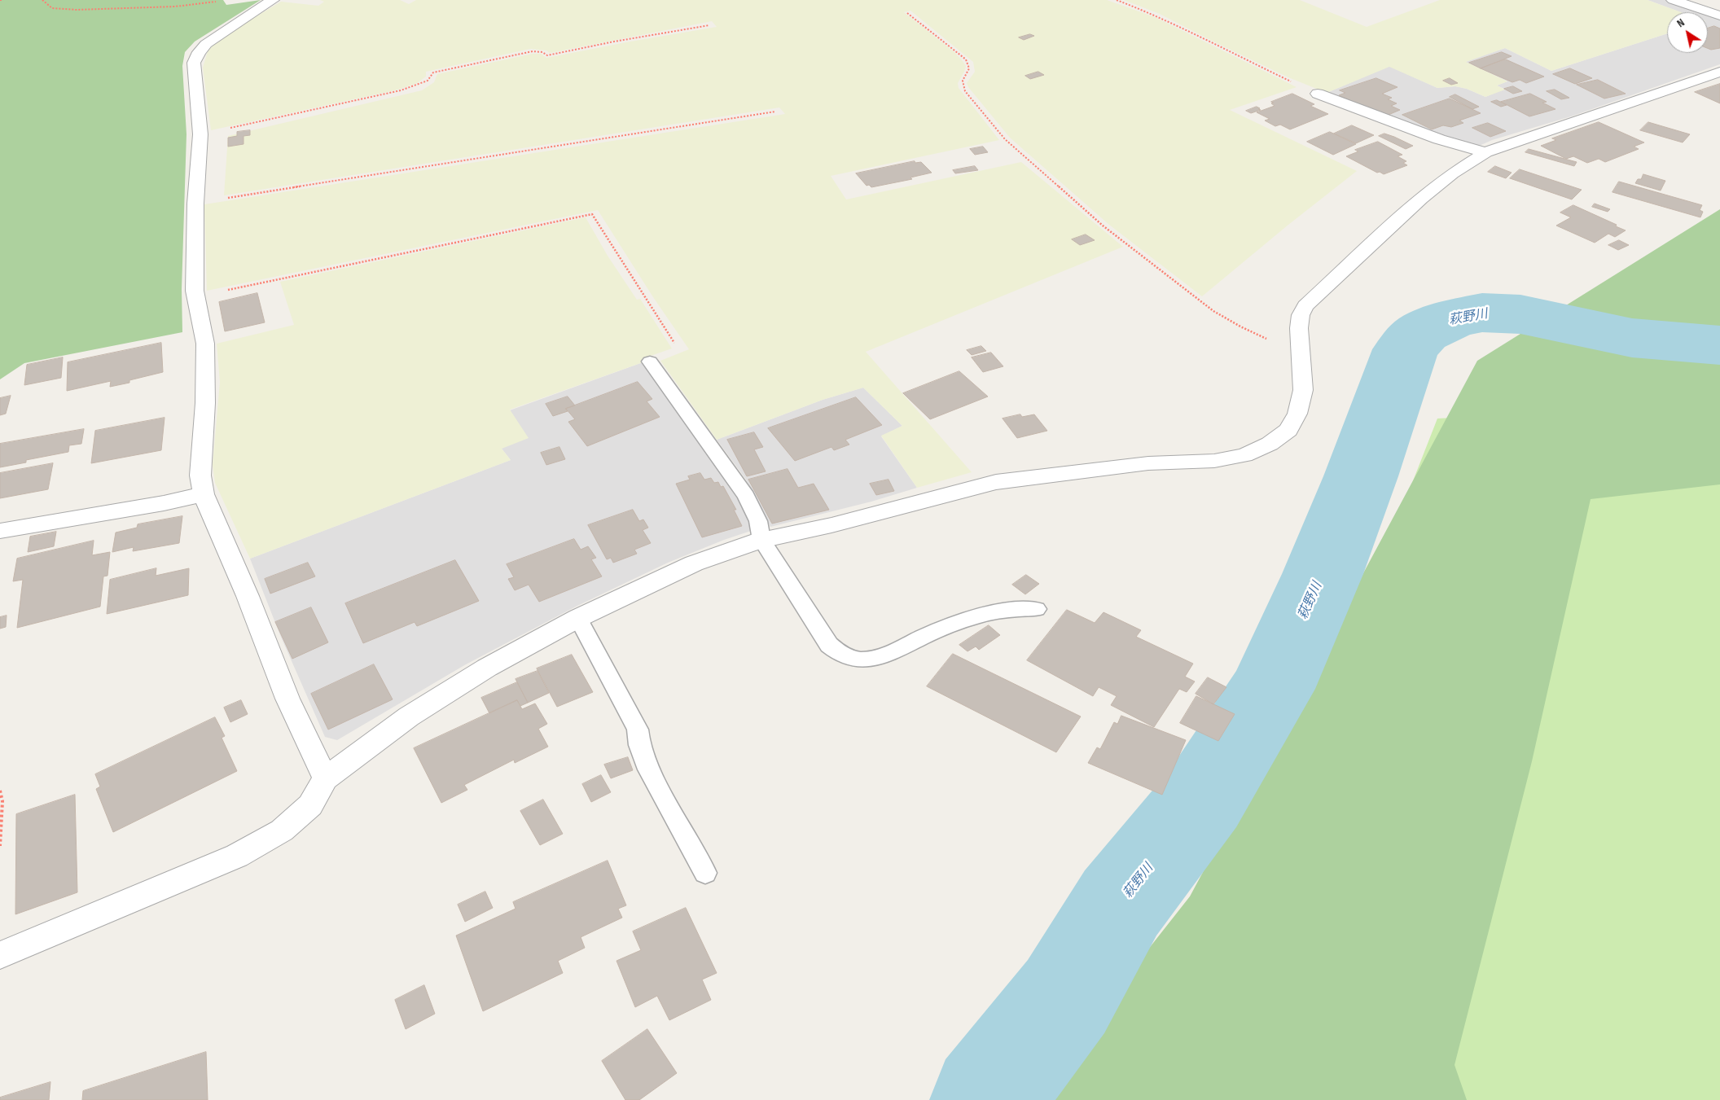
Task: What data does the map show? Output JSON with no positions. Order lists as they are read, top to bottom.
{
  "water": ["萩野川"],
  "north": "top left"
}
